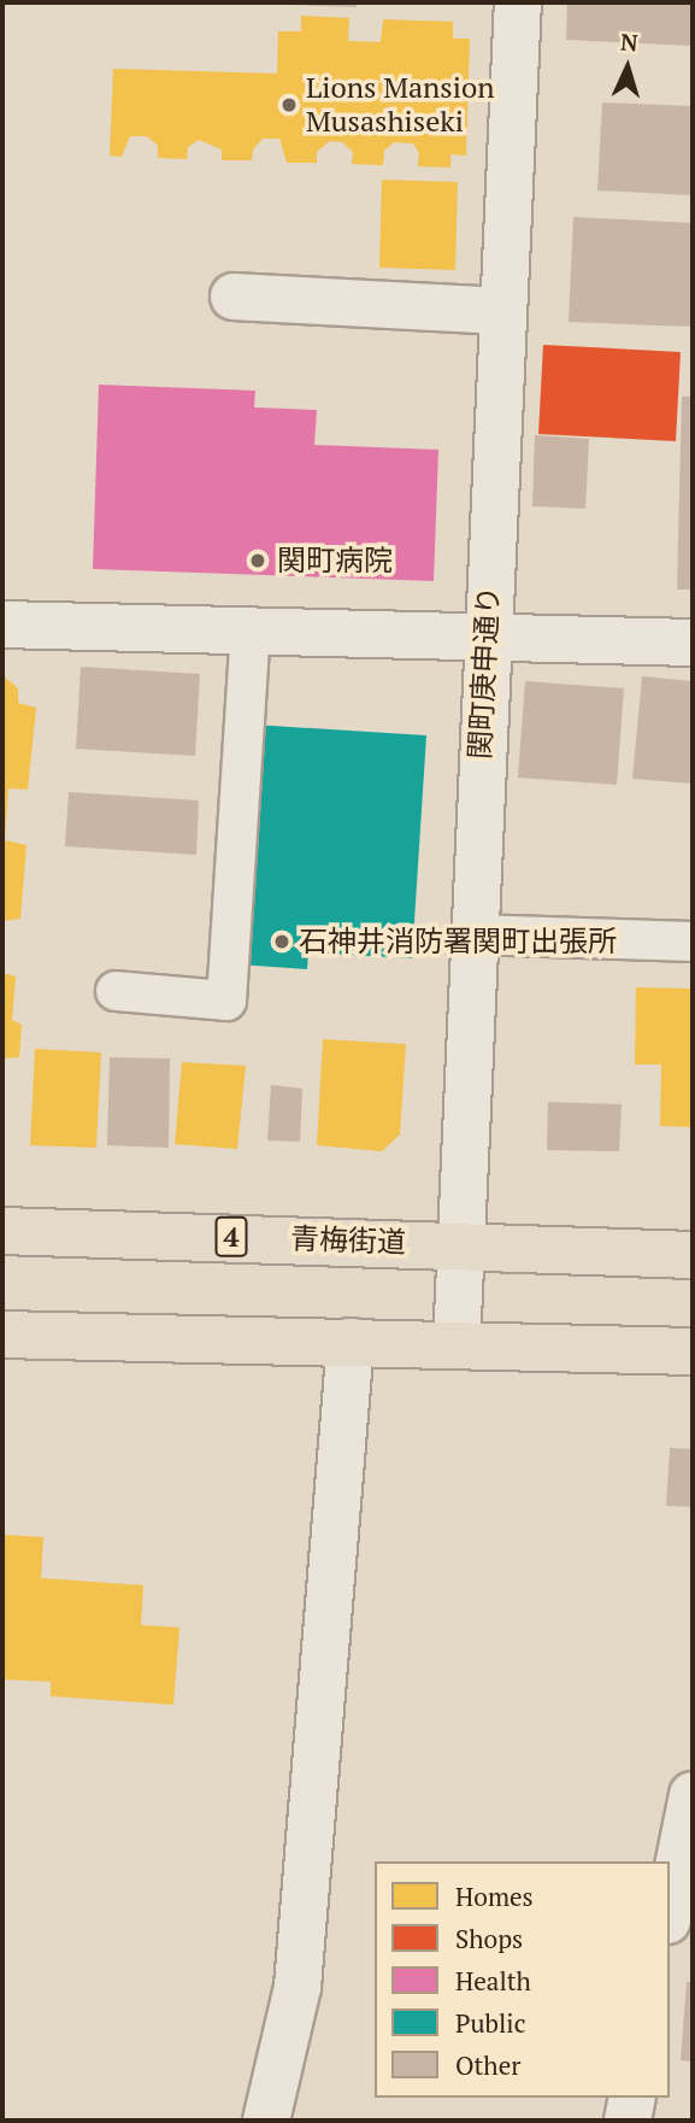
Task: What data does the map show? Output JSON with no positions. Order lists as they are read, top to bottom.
{
  "streets": {
    "main road": ["4", "青梅街道"],
    "street": ["関町庚申通り"]
  },
  "crossings": [
    ["関町庚申通り", "青梅街道"]
  ],
  "places": ["Lions Mansion Musashiseki", "関町病院", "石神井消防署関町出張所"],
  "legend": [
    "Homes",
    "Shops",
    "Health",
    "Public",
    "Other"
  ],
  "north": "top"
}
